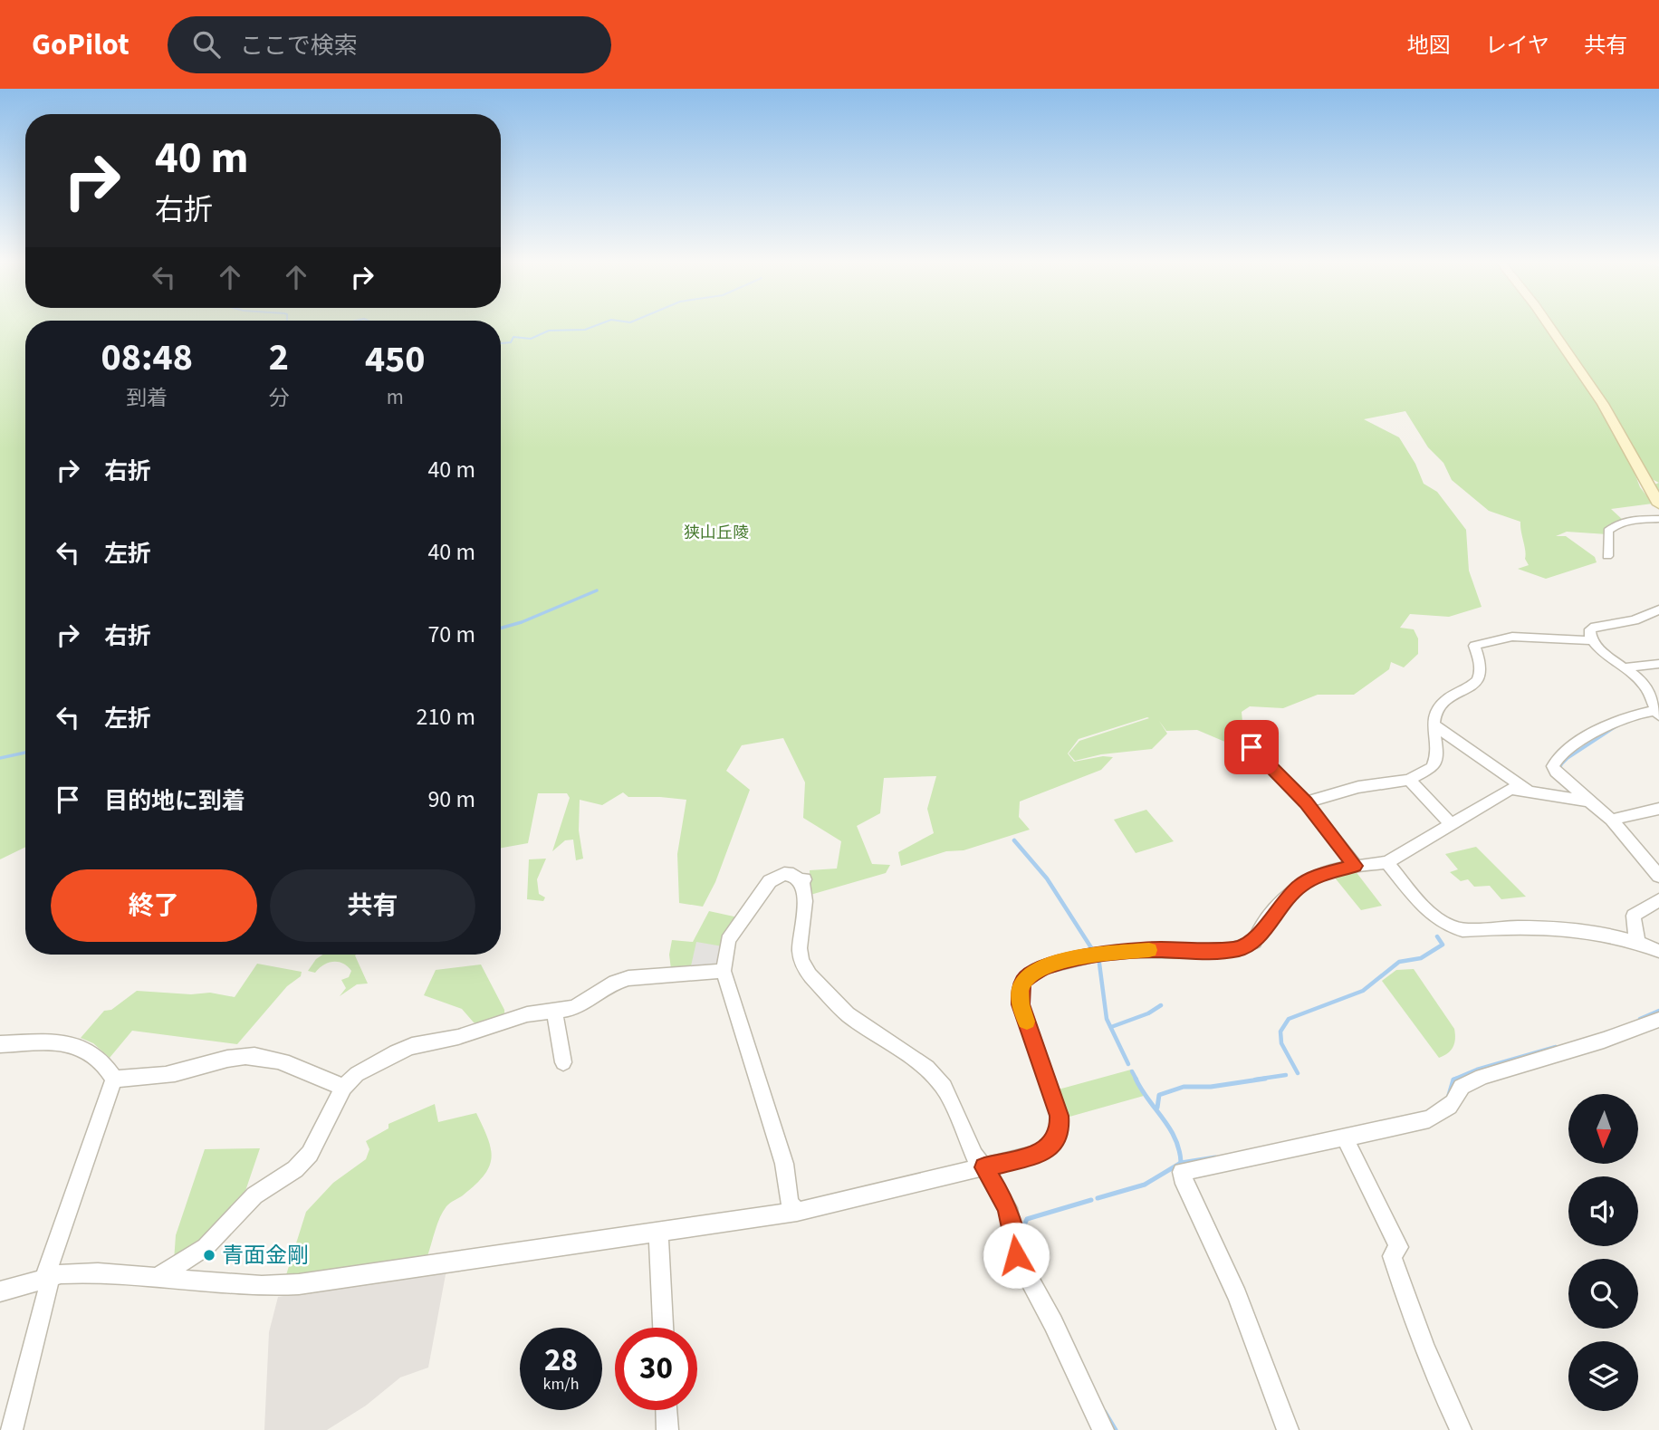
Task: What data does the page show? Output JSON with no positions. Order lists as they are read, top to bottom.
{
  "parks": ["狭山丘陵"],
  "places": ["青面金剛"],
  "north": "bottom",
  "page": {
    "header": "GoPilot",
    "search": "ここで検索",
    "nav": ["地図", "レイヤ", "共有"],
    "turn": ["40 m", "右折"],
    "eta": [
      "08:48",
      "到着",
      "2",
      "分",
      "450",
      "m"
    ],
    "list": [
      {
        "name": "右折",
        "value": "40 m"
      },
      {
        "name": "左折",
        "value": "40 m"
      },
      {
        "name": "右折",
        "value": "70 m"
      },
      {
        "name": "左折",
        "value": "210 m"
      },
      {
        "name": "目的地に到着",
        "value": "90 m"
      }
    ],
    "buttons": ["終了", "共有"],
    "speed": "28 km/h",
    "limit": "30"
  }
}
